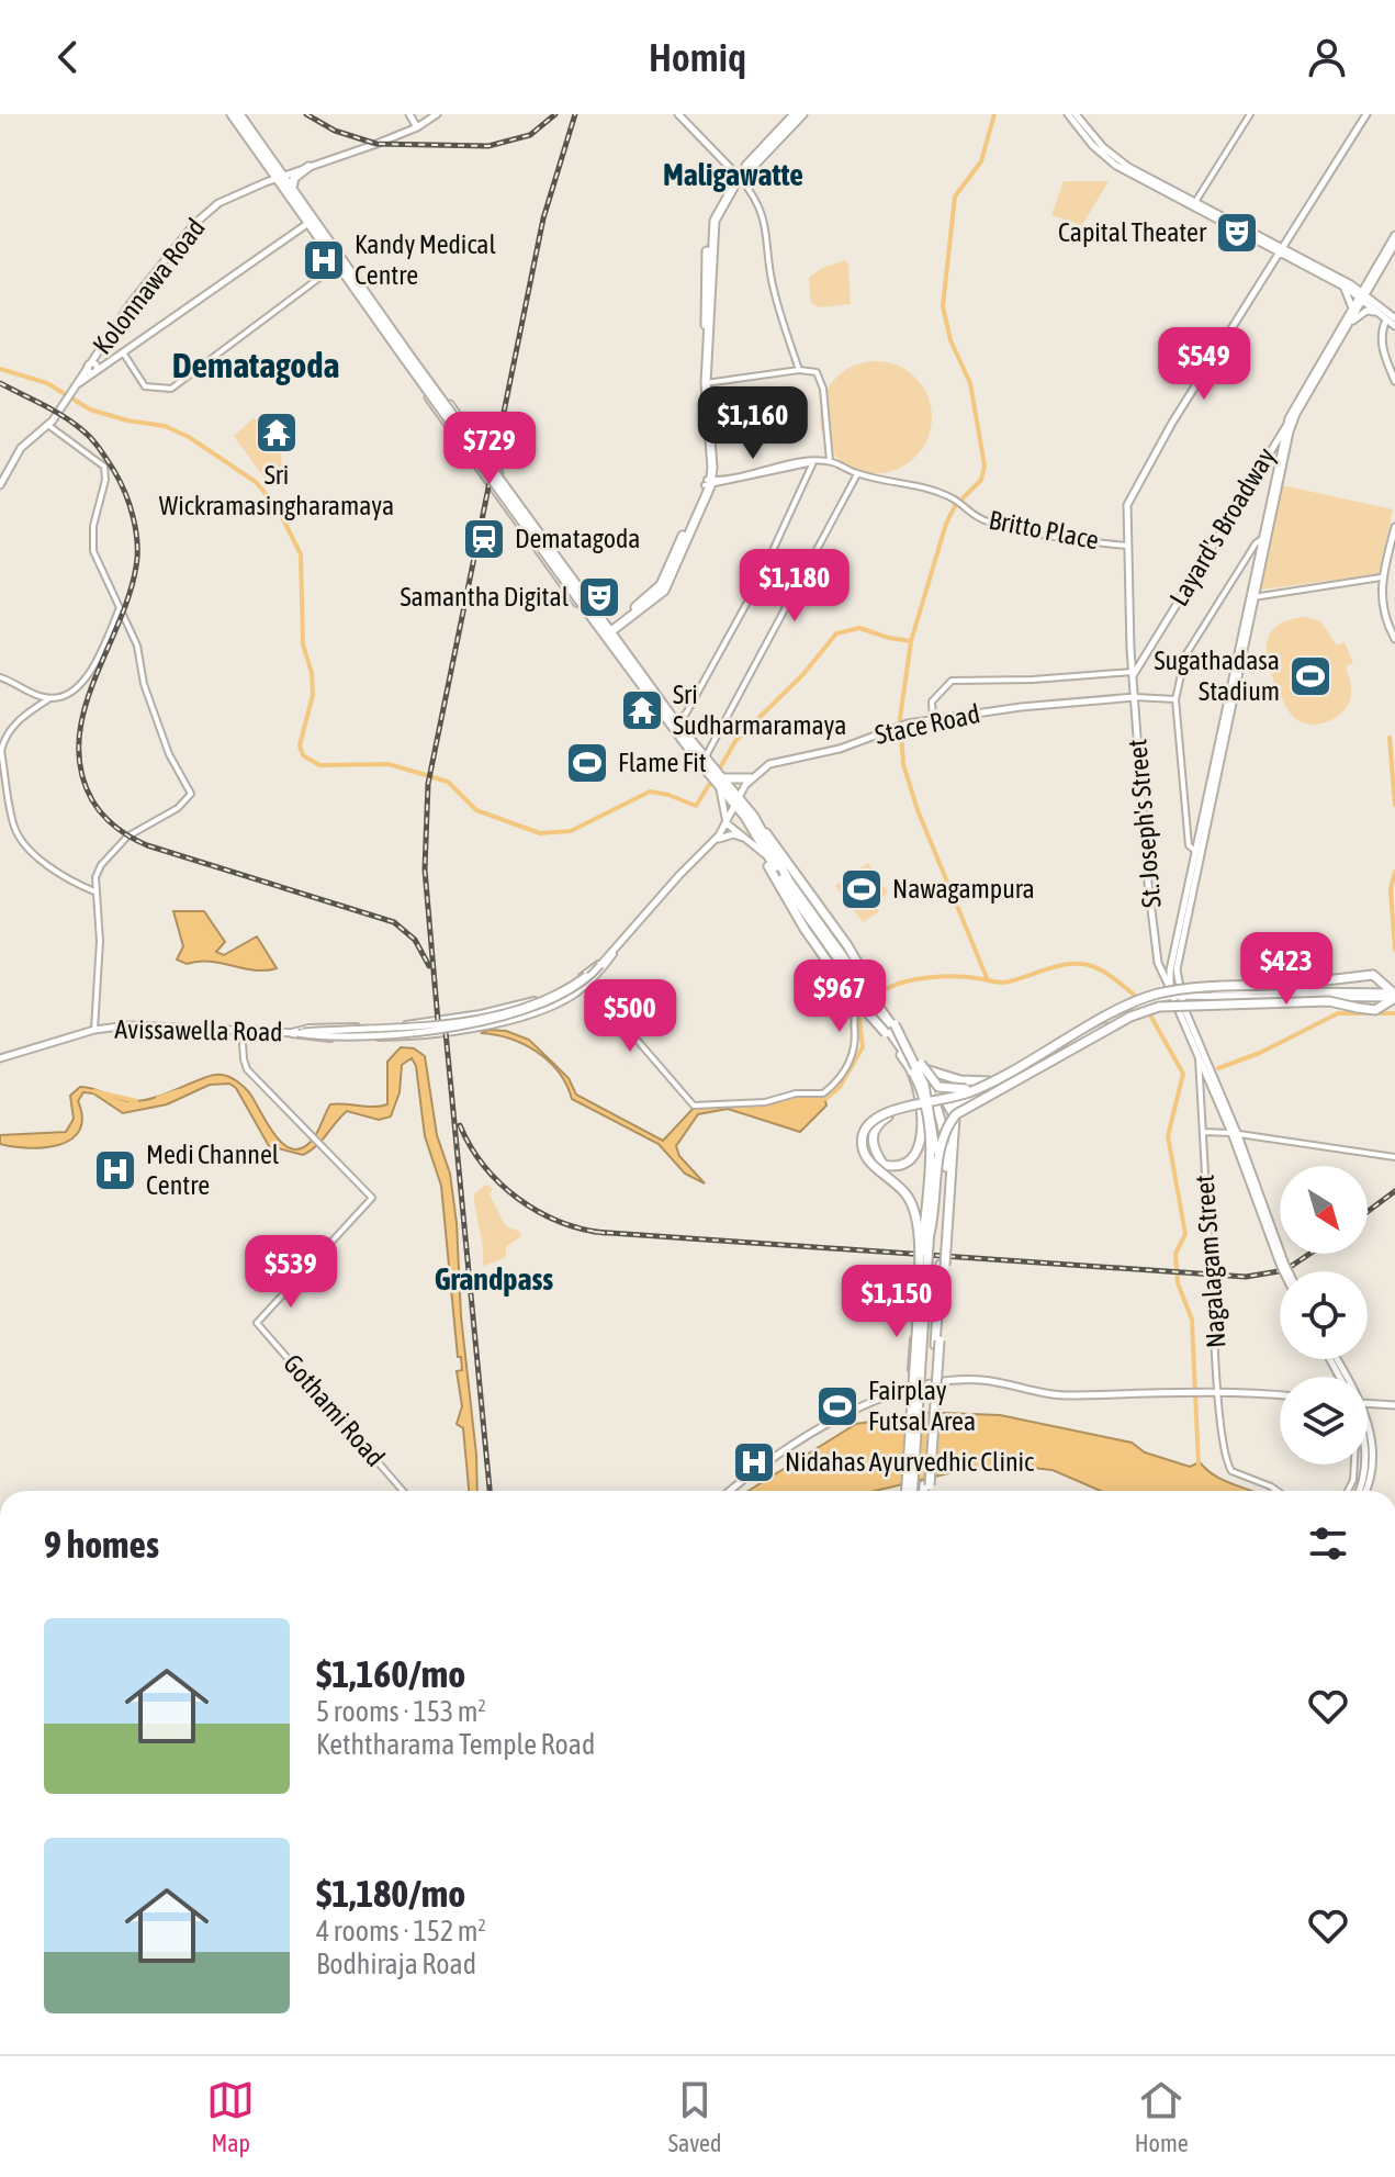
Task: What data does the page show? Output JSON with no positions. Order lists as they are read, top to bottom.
{
  "streets": {
    "main road": [
      "Kolonnawa Road",
      "Layard's Broadway",
      "Stace Road",
      "St. Joseph's Street",
      "Avissawella Road"
    ],
    "street": ["Britto Place", "Nagalagam Street", "Gothami Road"]
  },
  "crossings": [
    ["Layard's Broadway", "St. Joseph's Street"],
    ["Britto Place", "St. Joseph's Street"],
    ["Stace Road", "St. Joseph's Street"],
    ["Avissawella Road", "Gothami Road"]
  ],
  "districts": ["Maligawatte", "Dematagoda", "Grandpass"],
  "places": {
    "theatre": ["Capital Theater", "Samantha Digital"],
    "hospital": ["Kandy Medical Centre", "Medi Channel Centre", "Nidahas Ayurvedhic Clinic"],
    "temple": ["Sri Wickramasingharamaya", "Sri Sudharmaramaya"],
    "station": ["Dematagoda"],
    "sports": [
      "Sugathadasa Stadium",
      "Flame Fit",
      "Nawagampura",
      "Fairplay Futsal Area"
    ]
  },
  "north": "bottom right",
  "page": {
    "header": "Homiq",
    "price": [
      "$549",
      "$1,160",
      "$729",
      "$1,180",
      "$423",
      "$967",
      "$500",
      "$539",
      "$1,150"
    ],
    "heading": "9 homes",
    "list": [
      {
        "name": "$1,160/mo",
        "note": "5 rooms · 153 m² · Keththarama Temple Road"
      },
      {
        "name": "$1,180/mo",
        "note": "4 rooms · 152 m² · Bodhiraja Road"
      }
    ],
    "tabs": ["Map", "Saved", "Home"]
  }
}
